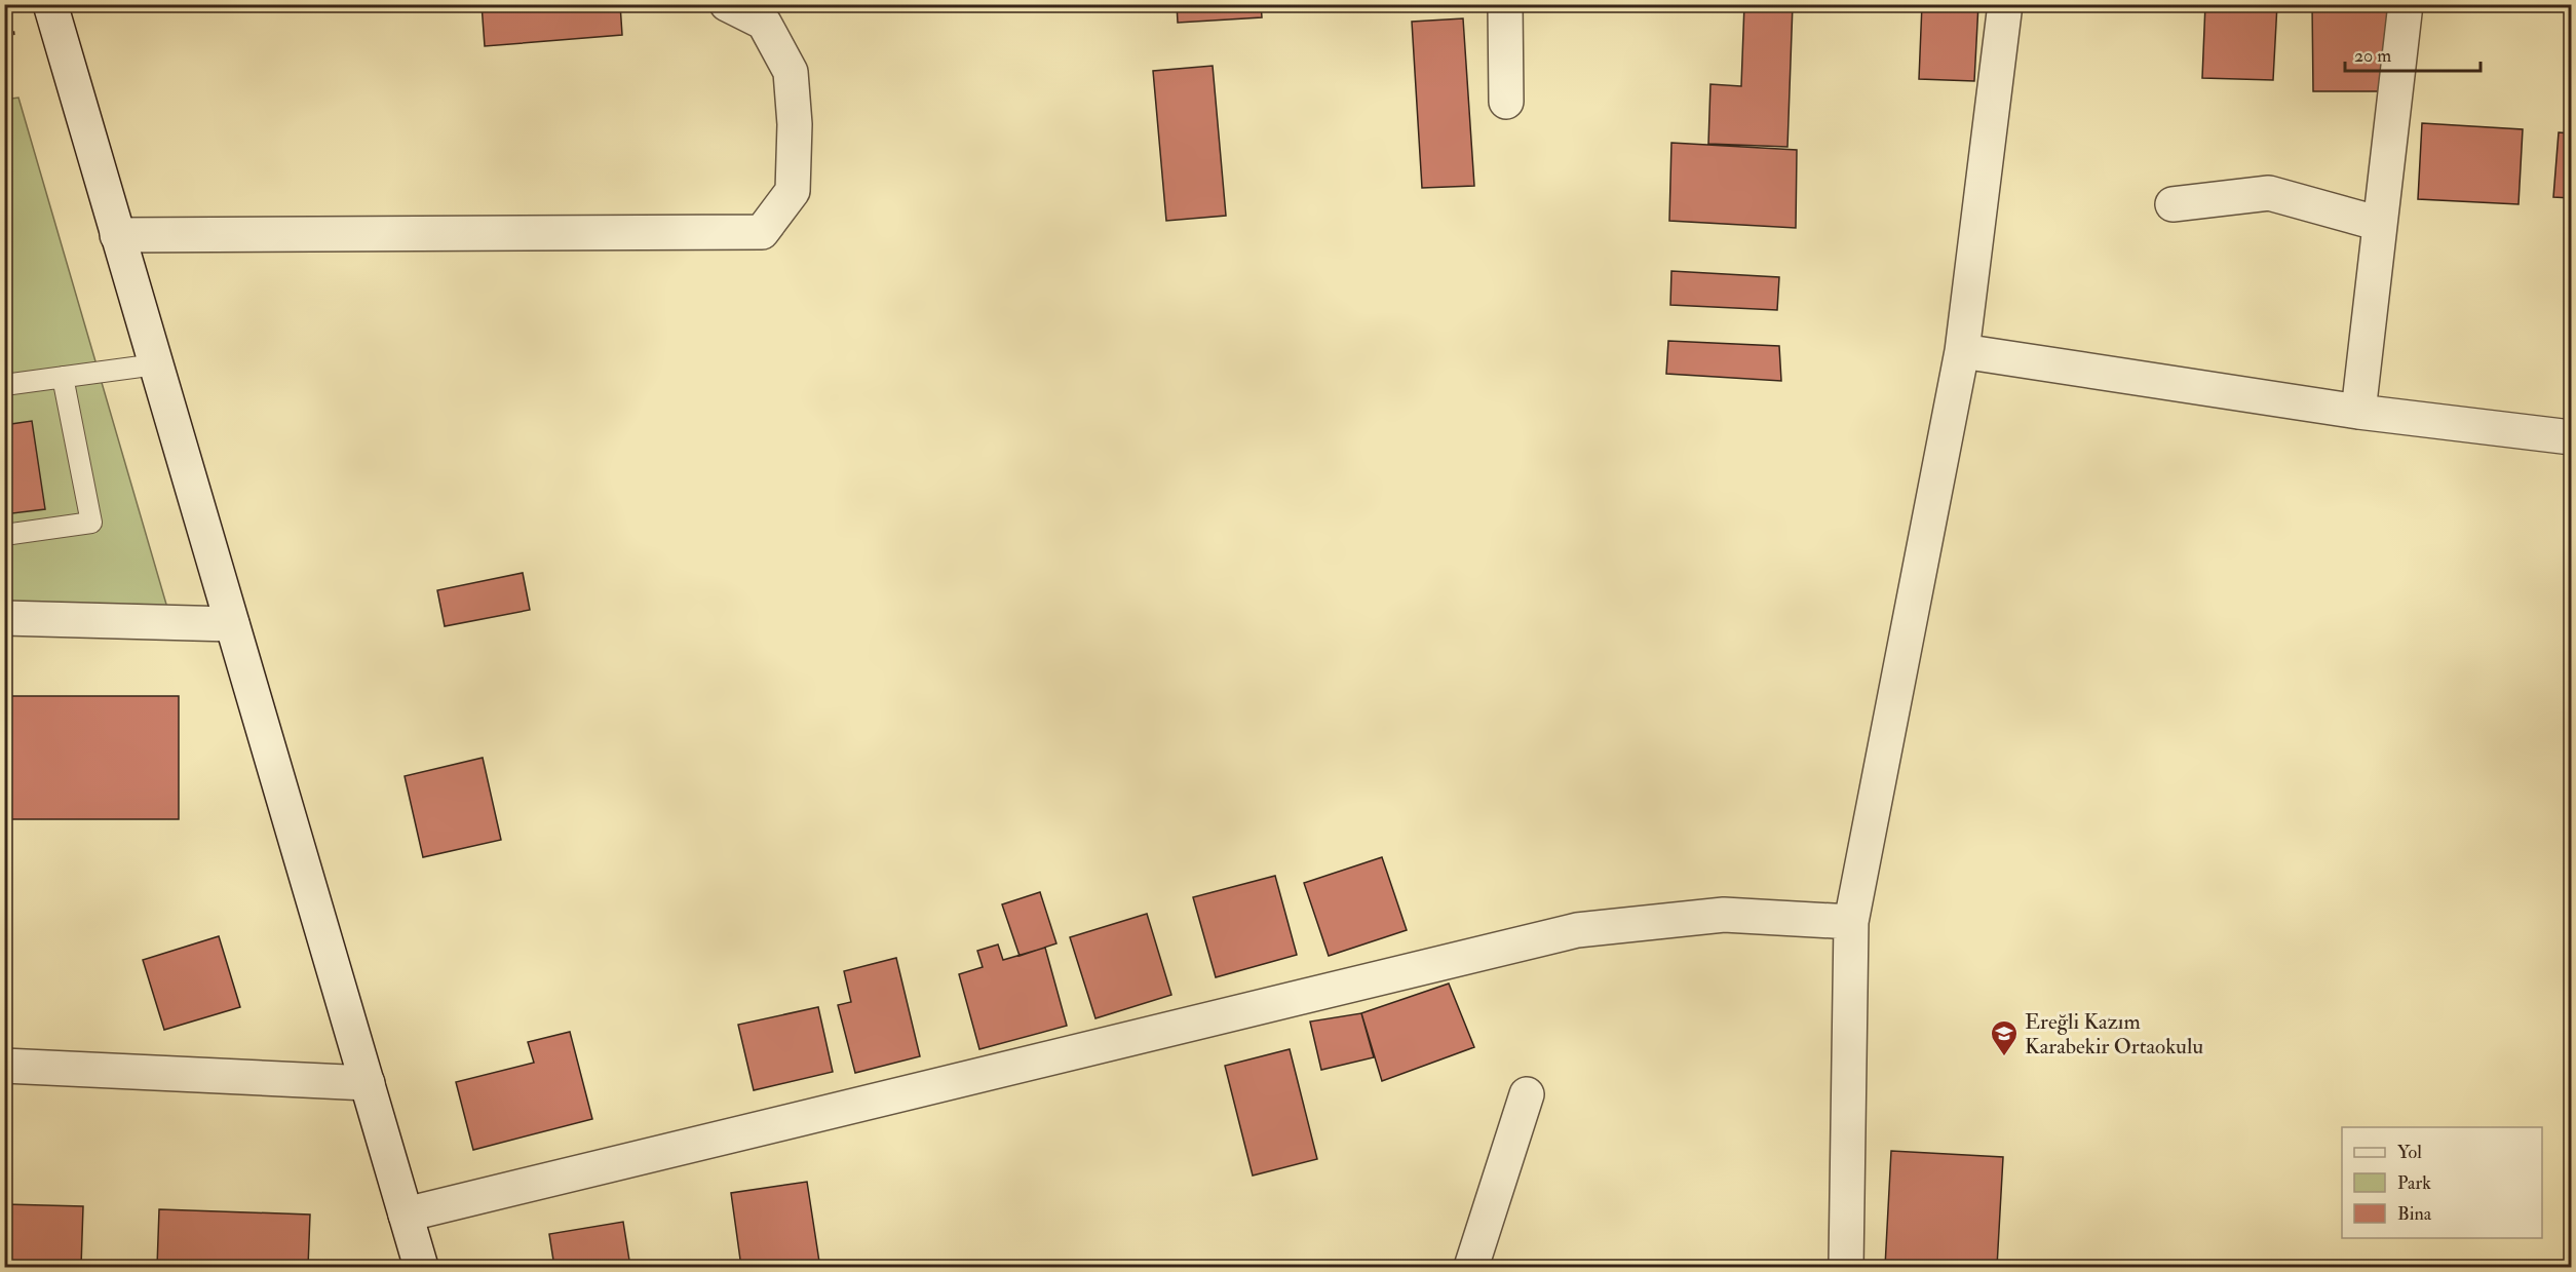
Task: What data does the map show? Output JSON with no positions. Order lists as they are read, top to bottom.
{
  "places": {
    "school or university": ["Ereğli Kazım Karabekir Ortaokulu"]
  },
  "legend": ["Yol", "Park", "Bina"],
  "scale_bar": "20 m"
}
